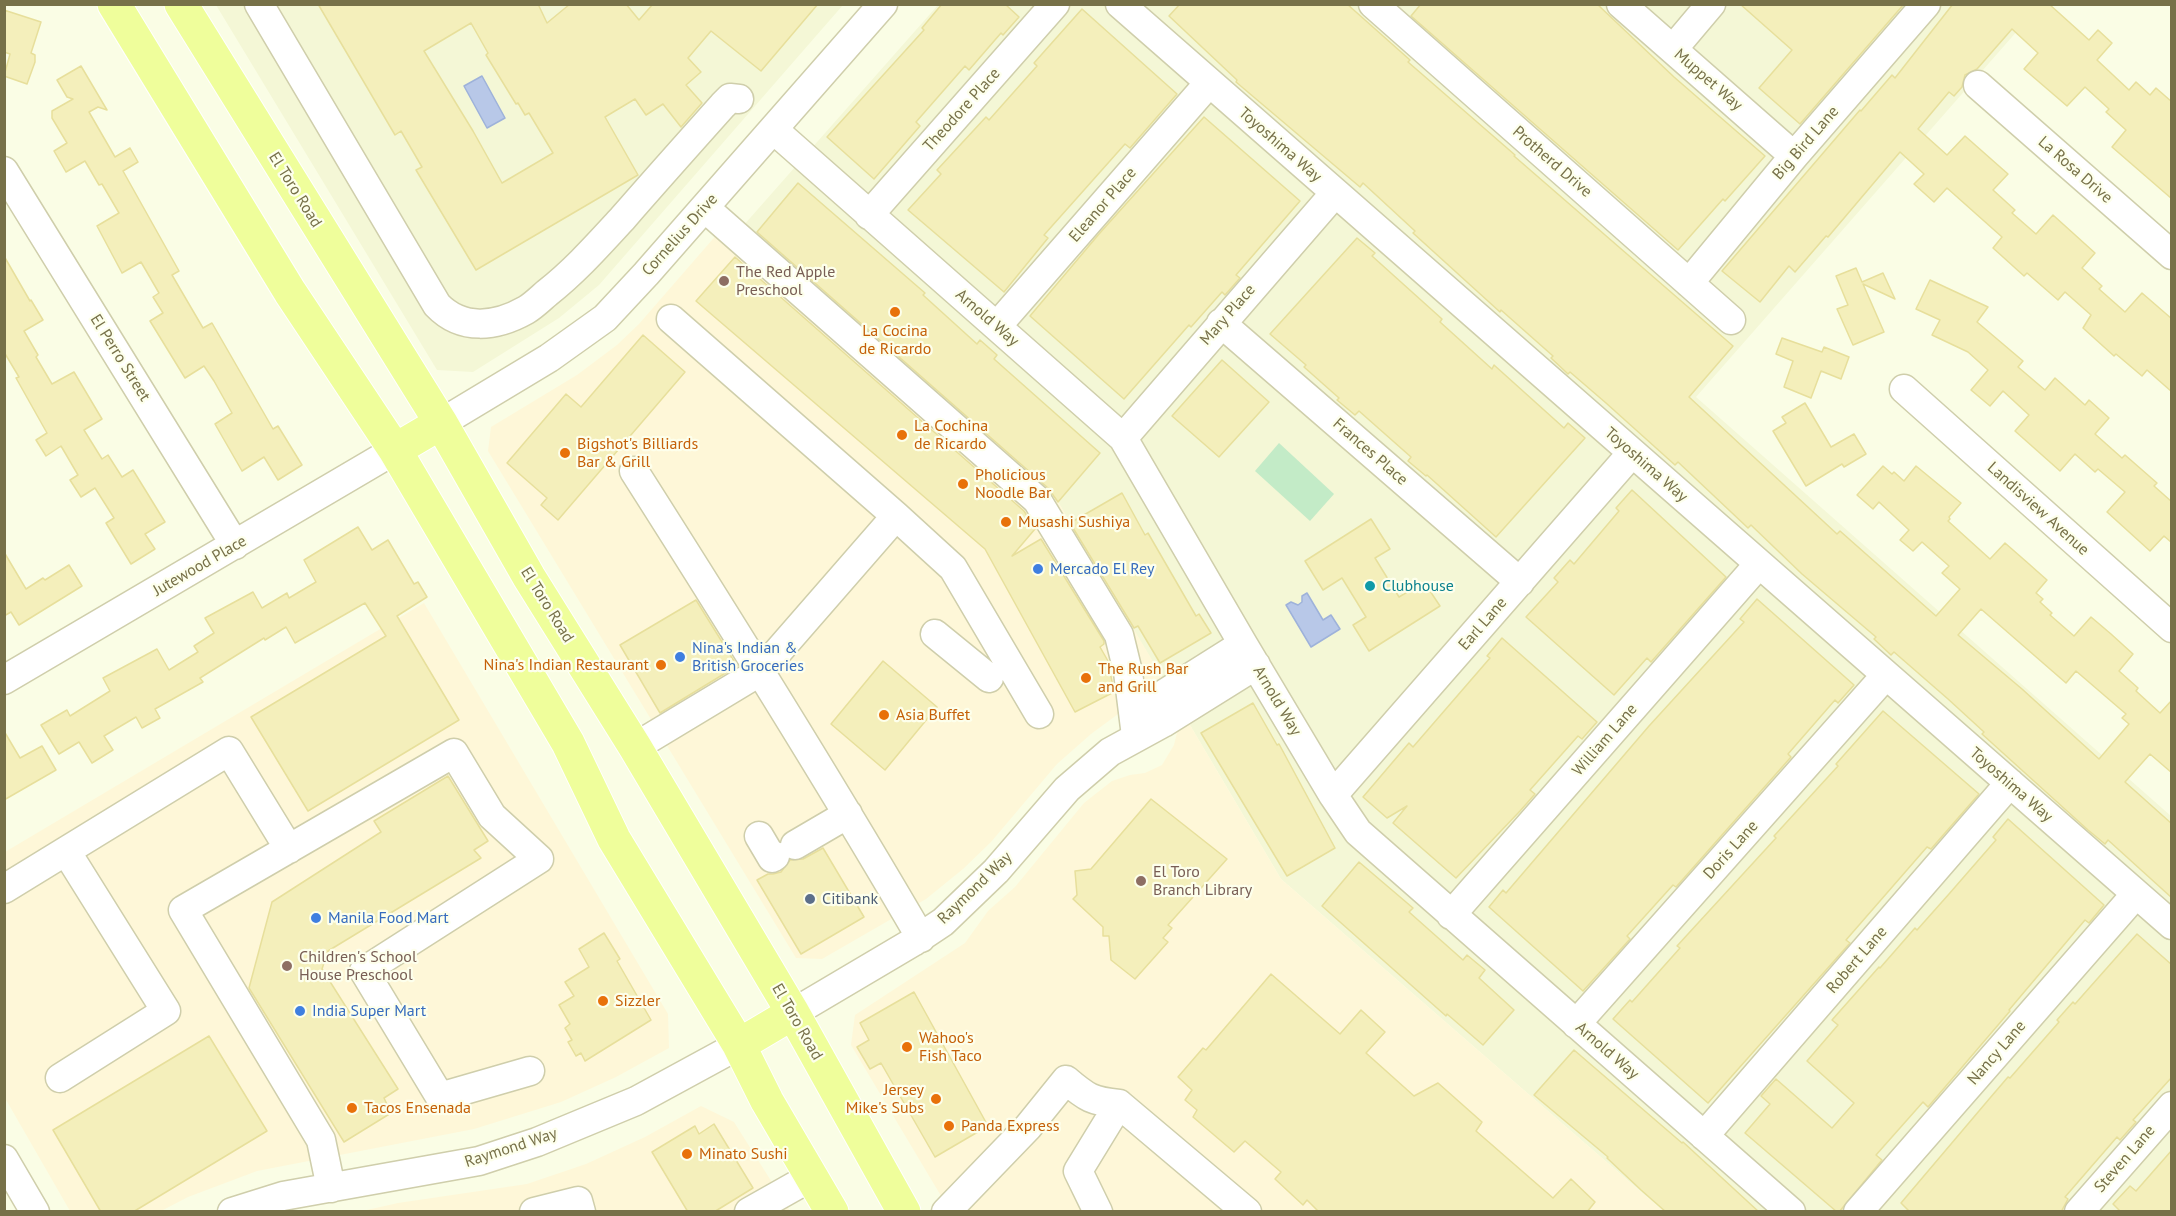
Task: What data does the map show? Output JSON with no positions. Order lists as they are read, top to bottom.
{
  "streets": {
    "main road": ["El Toro Road"],
    "street": [
      "Muppet Way",
      "Theodore Place",
      "Big Bird Lane",
      "Toyoshima Way",
      "Protherd Drive",
      "La Rosa Drive",
      "Eleanor Place",
      "Cornelius Drive",
      "Mary Place",
      "Arnold Way",
      "El Perro Street",
      "Frances Place",
      "Landisview Avenue",
      "Jutewood Place",
      "Earl Lane",
      "William Lane",
      "Doris Lane",
      "Raymond Way",
      "Robert Lane",
      "Nancy Lane",
      "Steven Lane"
    ]
  },
  "crossings": [
    ["Muppet Way", "Big Bird Lane"],
    ["Theodore Place", "Arnold Way"],
    ["Big Bird Lane", "Protherd Drive"],
    ["Toyoshima Way", "Eleanor Place"],
    ["Toyoshima Way", "Mary Place"],
    ["Toyoshima Way", "Earl Lane"],
    ["Toyoshima Way", "William Lane"],
    ["Toyoshima Way", "Doris Lane"],
    ["Toyoshima Way", "Robert Lane"],
    ["Toyoshima Way", "Nancy Lane"],
    ["El Toro Road", "Cornelius Drive"],
    ["El Toro Road", "Raymond Way"],
    ["Eleanor Place", "Arnold Way"],
    ["Cornelius Drive", "Arnold Way"],
    ["Mary Place", "Arnold Way"],
    ["Mary Place", "Frances Place"],
    ["Arnold Way", "Earl Lane"],
    ["Arnold Way", "William Lane"],
    ["Arnold Way", "Doris Lane"],
    ["Arnold Way", "Robert Lane"],
    ["El Perro Street", "Jutewood Place"],
    ["Frances Place", "Earl Lane"]
  ],
  "places": [
    "The Red Apple Preschool",
    "La Cocina de Ricardo",
    "La Cochina de Ricardo",
    "Bigshot's Billiards Bar & Grill",
    "Pholicious Noodle Bar",
    "Musashi Sushiya",
    "Mercado El Rey",
    "Clubhouse",
    "Nina's Indian & British Groceries",
    "Nina's Indian Restaurant",
    "The Rush Bar and Grill",
    "Asia Buffet",
    "El Toro Branch Library",
    "Citibank",
    "Manila Food Mart",
    "Children's School House Preschool",
    "Sizzler",
    "India Super Mart",
    "Wahoo's Fish Taco",
    "Jersey Mike's Subs",
    "Tacos Ensenada",
    "Panda Express",
    "Minato Sushi"
  ]
}
